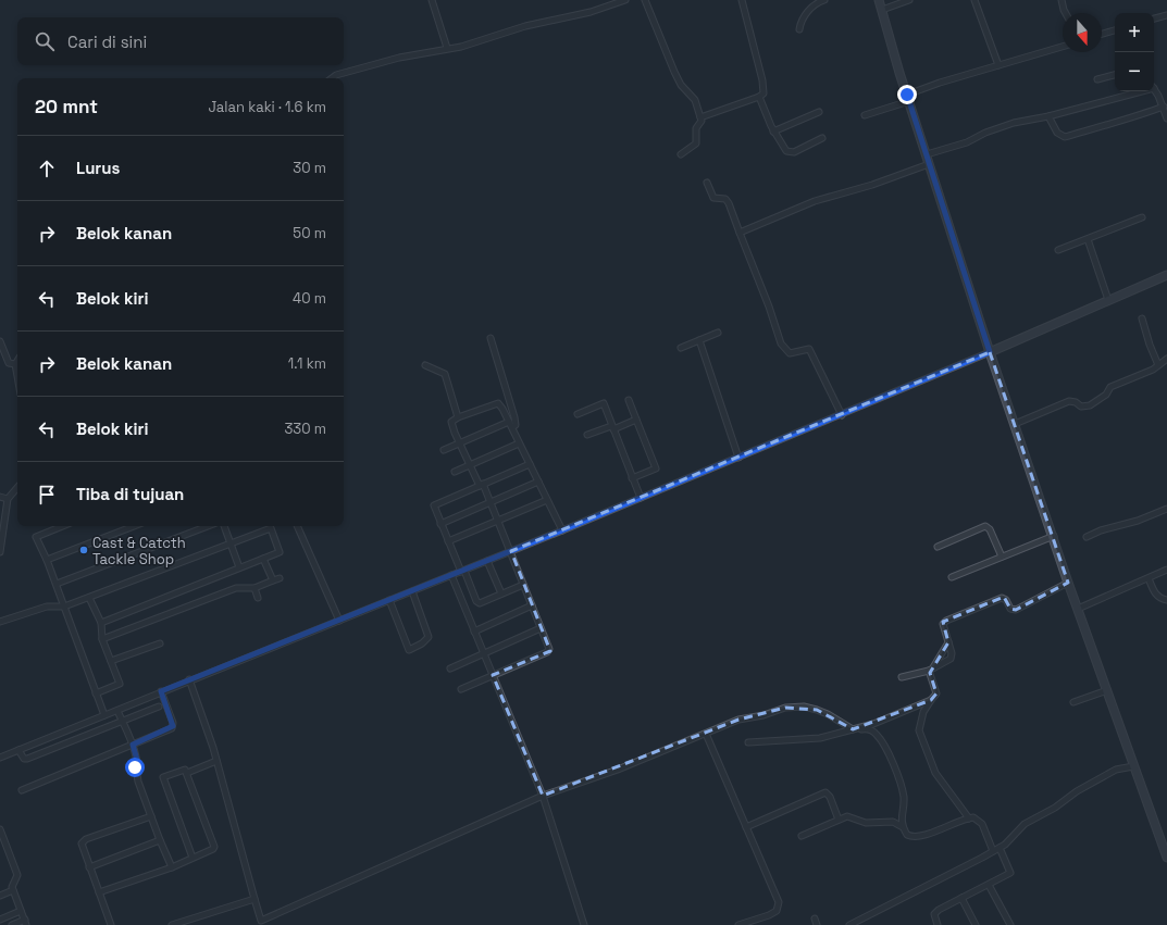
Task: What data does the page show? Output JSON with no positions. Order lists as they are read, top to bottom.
{
  "places": ["Cast & Catcth Tackle Shop"],
  "north": "bottom",
  "page": {
    "map_buttons": ["+", "−"],
    "search": "Cari di sini",
    "heading": ["20 mnt", "Jalan kaki · 1.6 km"],
    "list": [
      ["Lurus", "30 m"],
      ["Belok kanan", "50 m"],
      ["Belok kiri", "40 m"],
      ["Belok kanan", "1.1 km"],
      ["Belok kiri", "330 m"],
      "Tiba di tujuan"
    ]
  }
}
